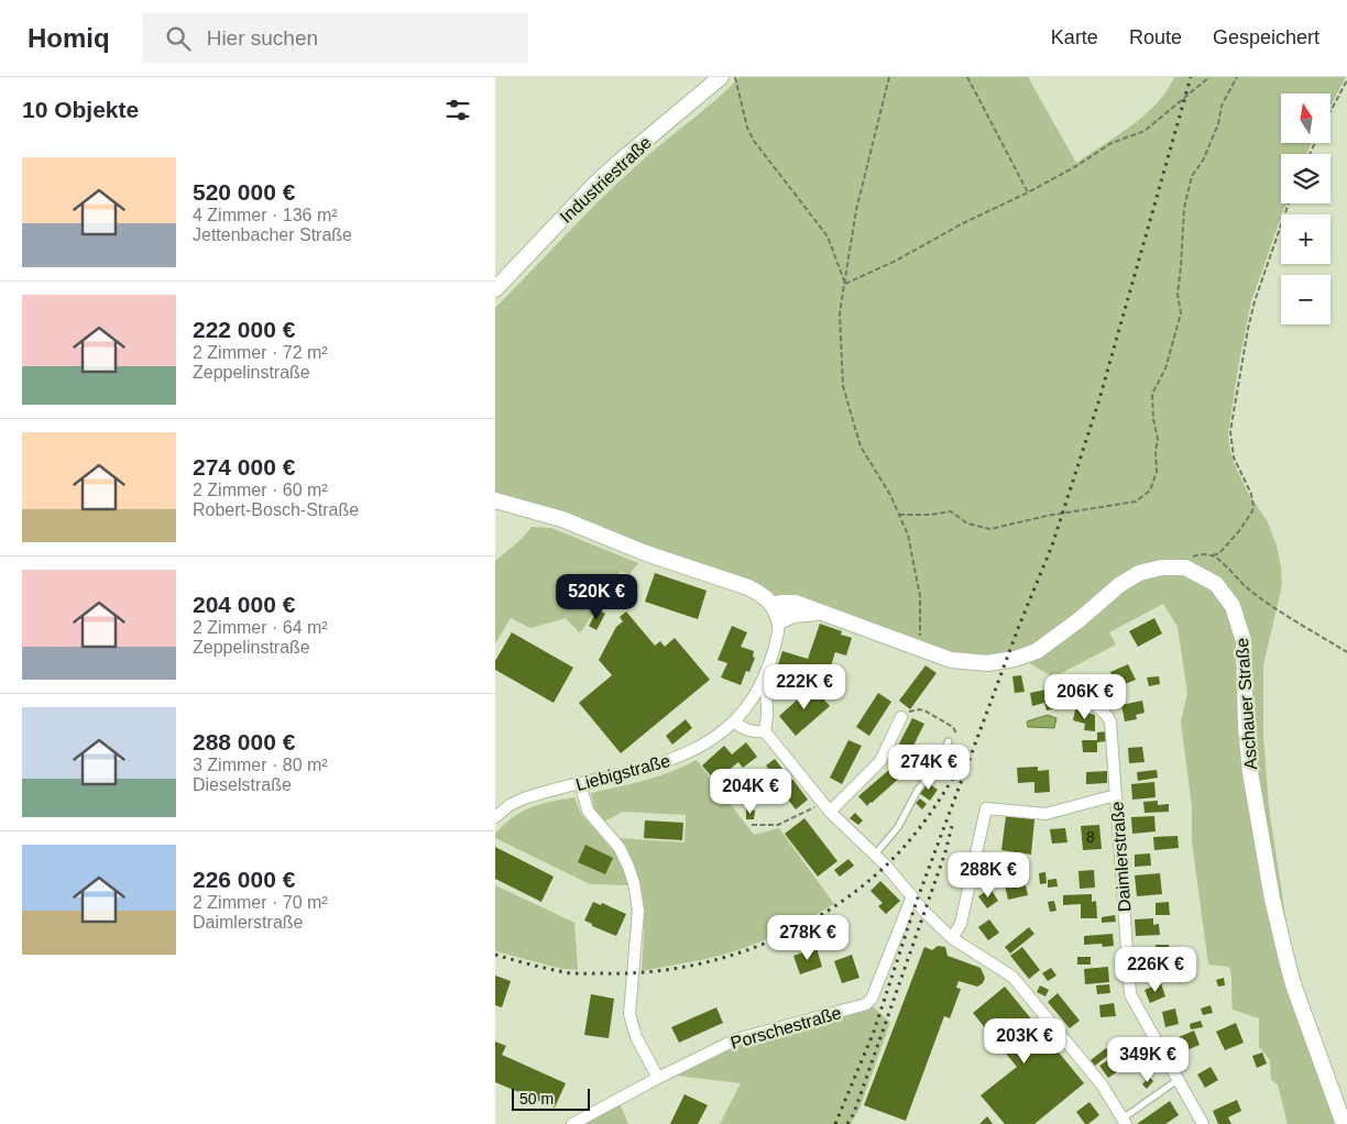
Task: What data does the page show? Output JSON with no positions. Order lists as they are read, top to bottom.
{
  "streets": {
    "street": [
      "Industriestraße",
      "Aschauer Straße",
      "Liebigstraße",
      "Daimlerstraße",
      "Porschestraße"
    ]
  },
  "crossings": [
    ["Aschauer Straße", "Liebigstraße"]
  ],
  "house_numbers": ["8"],
  "scale_bar": "50 m",
  "north": "top",
  "page": {
    "header": "Homiq",
    "search": "Hier suchen",
    "nav": ["Karte", "Route", "Gespeichert"],
    "heading": "10 Objekte",
    "map_buttons": ["+", "−"],
    "list": [
      {
        "name": "520 000 €",
        "note": "4 Zimmer · 136 m² · Jettenbacher Straße"
      },
      {
        "name": "222 000 €",
        "note": "2 Zimmer · 72 m² · Zeppelinstraße"
      },
      {
        "name": "274 000 €",
        "note": "2 Zimmer · 60 m² · Robert-Bosch-Straße"
      },
      {
        "name": "204 000 €",
        "note": "2 Zimmer · 64 m² · Zeppelinstraße"
      },
      {
        "name": "288 000 €",
        "note": "3 Zimmer · 80 m² · Dieselstraße"
      },
      {
        "name": "226 000 €",
        "note": "2 Zimmer · 70 m² · Daimlerstraße"
      }
    ],
    "price": [
      "520K €",
      "222K €",
      "206K €",
      "274K €",
      "204K €",
      "288K €",
      "278K €",
      "226K €",
      "203K €",
      "349K €"
    ],
    "scale": "50 m"
  }
}
